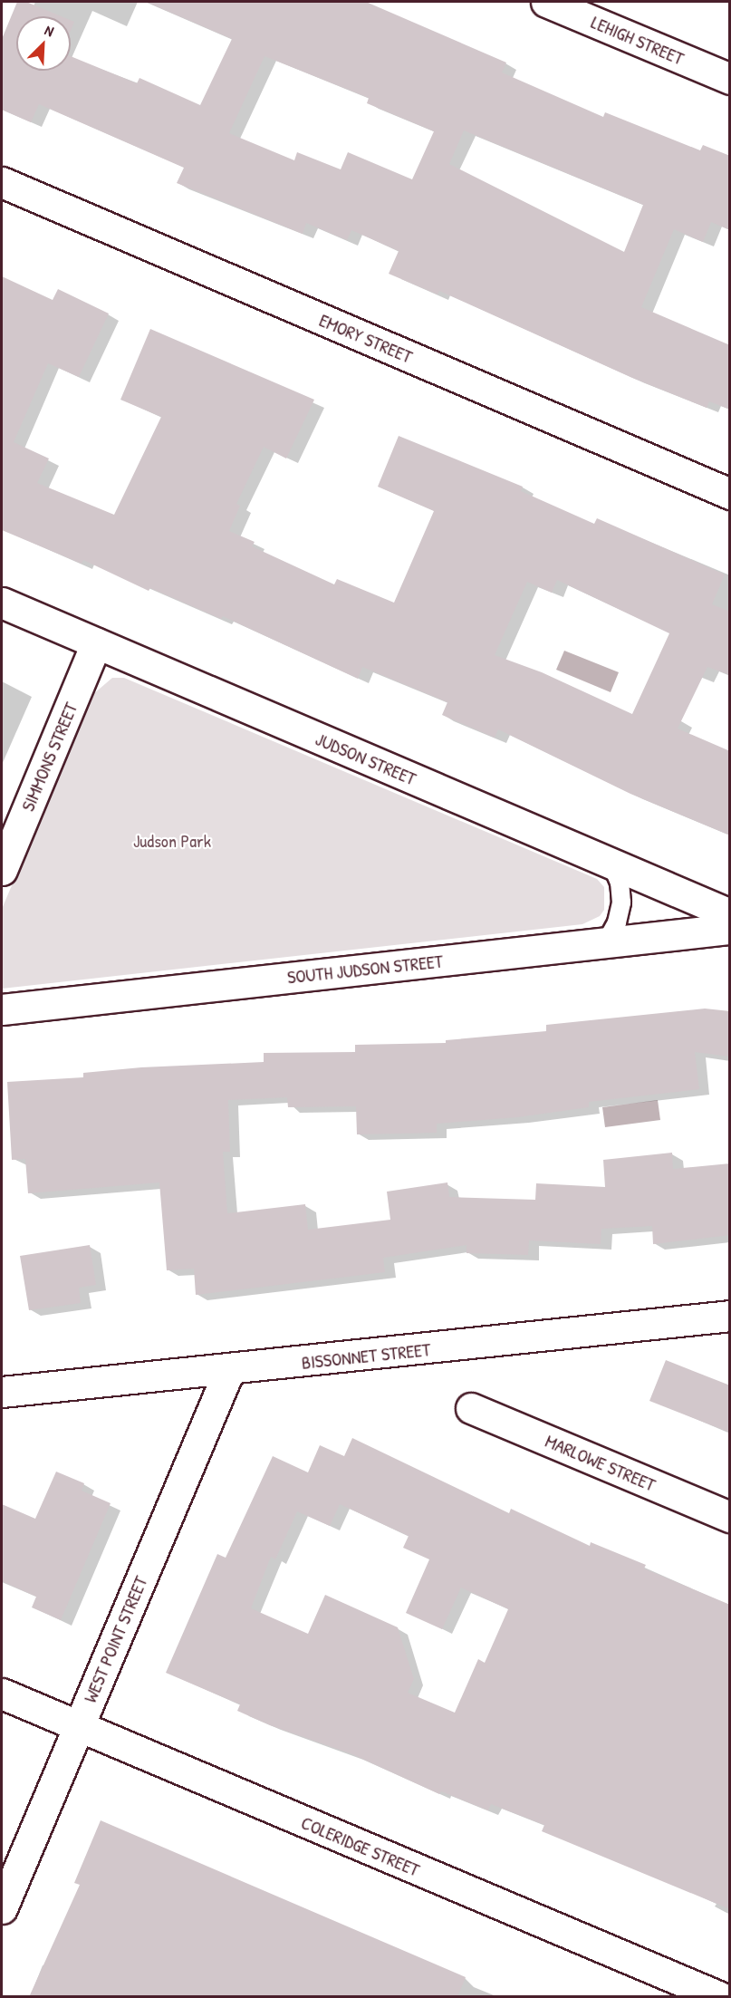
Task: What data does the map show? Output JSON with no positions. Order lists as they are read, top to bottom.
{
  "streets": {
    "street": [
      "LEHIGH STREET",
      "EMORY STREET",
      "SIMMONS STREET",
      "JUDSON STREET",
      "SOUTH JUDSON STREET",
      "BISSONNET STREET",
      "MARLOWE STREET",
      "WEST POINT STREET",
      "COLERIDGE STREET"
    ]
  },
  "crossings": [
    ["SIMMONS STREET", "JUDSON STREET"],
    ["BISSONNET STREET", "WEST POINT STREET"],
    ["WEST POINT STREET", "COLERIDGE STREET"]
  ],
  "parks": ["Judson Park"],
  "north": "top right"
}
